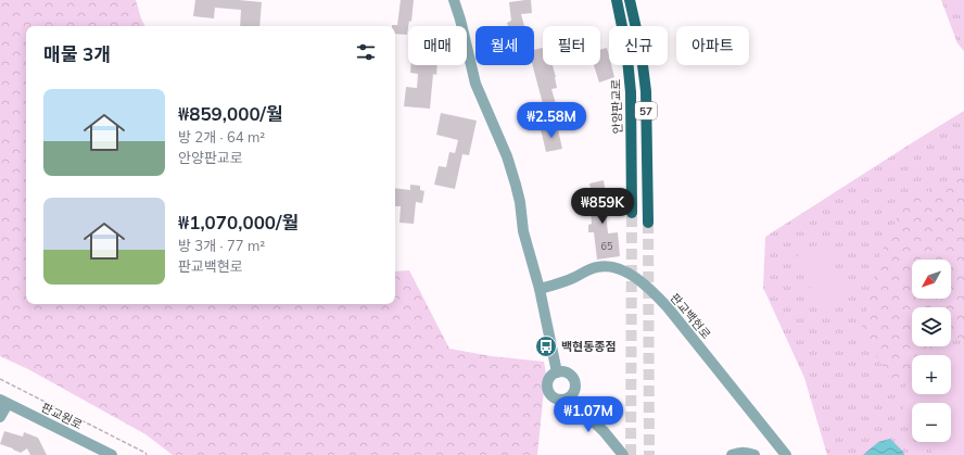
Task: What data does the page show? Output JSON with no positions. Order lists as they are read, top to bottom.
{
  "streets": {
    "main road": ["안양판교로", "57"],
    "street": ["판교백현로", "판교원로"]
  },
  "places": {
    "bus stop": ["백현동종점"]
  },
  "house_numbers": ["65"],
  "north": "bottom left",
  "page": {
    "chip": [
      "매매",
      "월세",
      "필터",
      "신규",
      "아파트"
    ],
    "heading": "매물 3개",
    "list": [
      {
        "name": "₩859,000/월",
        "note": "방 2개 · 64 m² · 안양판교로"
      },
      {
        "name": "₩1,070,000/월",
        "note": "방 3개 · 77 m² · 판교백현로"
      }
    ],
    "price": ["₩2.58M", "₩859K", "₩1.07M"],
    "map_buttons": ["+", "−"]
  }
}
